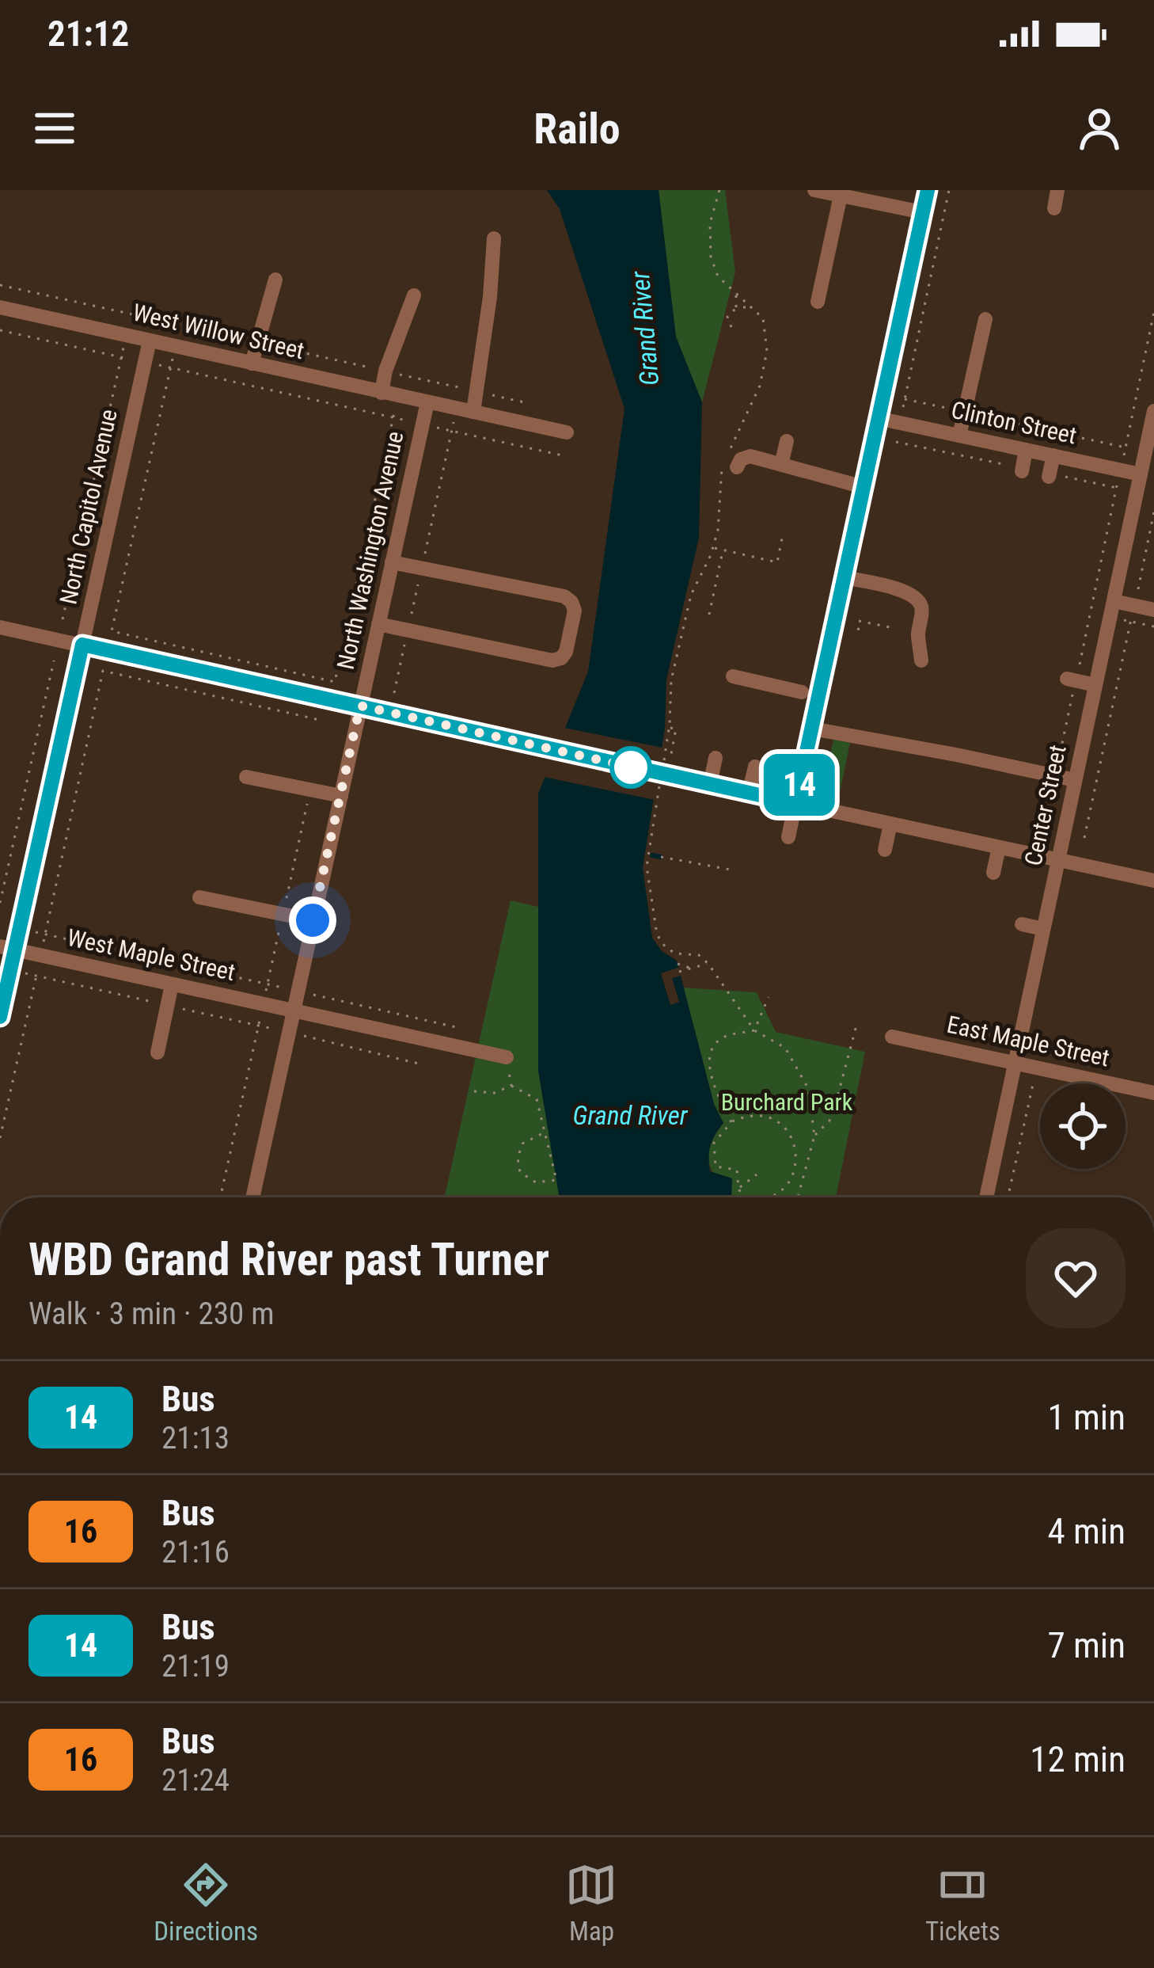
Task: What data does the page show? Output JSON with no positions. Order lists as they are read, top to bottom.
{
  "streets": {
    "street": [
      "West Willow Street",
      "Clinton Street",
      "North Capitol Avenue",
      "North Washington Avenue",
      "Center Street",
      "West Maple Street",
      "East Maple Street"
    ]
  },
  "crossings": [
    ["West Willow Street", "North Capitol Avenue"],
    ["West Willow Street", "North Washington Avenue"],
    ["Clinton Street", "Center Street"],
    ["North Capitol Avenue", "West Maple Street"],
    ["North Washington Avenue", "West Maple Street"],
    ["Center Street", "East Maple Street"]
  ],
  "water": ["Grand River"],
  "parks": ["Burchard Park"],
  "lines": ["bus line 14"],
  "page": {
    "status": "21:12",
    "header": "Railo",
    "on_map": "14",
    "heading": ["WBD Grand River past Turner", "Walk · 3 min · 230 m"],
    "list": [
      {
        "mark": "14",
        "name": "Bus",
        "note": "21:13",
        "value": "1 min"
      },
      {
        "mark": "16",
        "name": "Bus",
        "note": "21:16",
        "value": "4 min"
      },
      {
        "mark": "14",
        "name": "Bus",
        "note": "21:19",
        "value": "7 min"
      },
      {
        "mark": "16",
        "name": "Bus",
        "note": "21:24",
        "value": "12 min"
      }
    ],
    "tabs": ["Directions", "Map", "Tickets"]
  }
}
